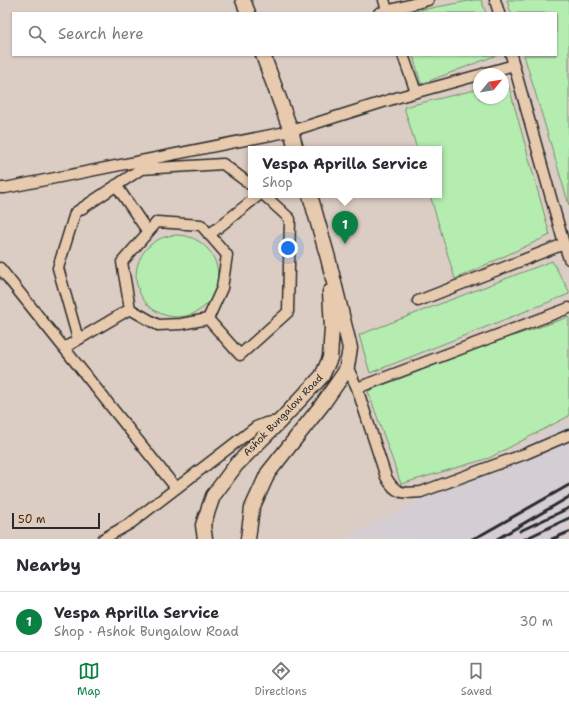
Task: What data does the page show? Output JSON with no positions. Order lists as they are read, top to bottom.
{
  "streets": {
    "street": ["Ashok Bungalow Road"]
  },
  "scale_bar": "50 m",
  "north": "top right",
  "page": {
    "search": "Search here",
    "popup": ["Vespa Aprilla Service", "Shop"],
    "pins": "1",
    "scale": "50 m",
    "heading": "Nearby",
    "list": [
      {
        "mark": "1",
        "name": "Vespa Aprilla Service",
        "note": "Shop · Ashok Bungalow Road",
        "value": "30 m"
      }
    ],
    "nav": ["Map", "Directions", "Saved"]
  }
}
